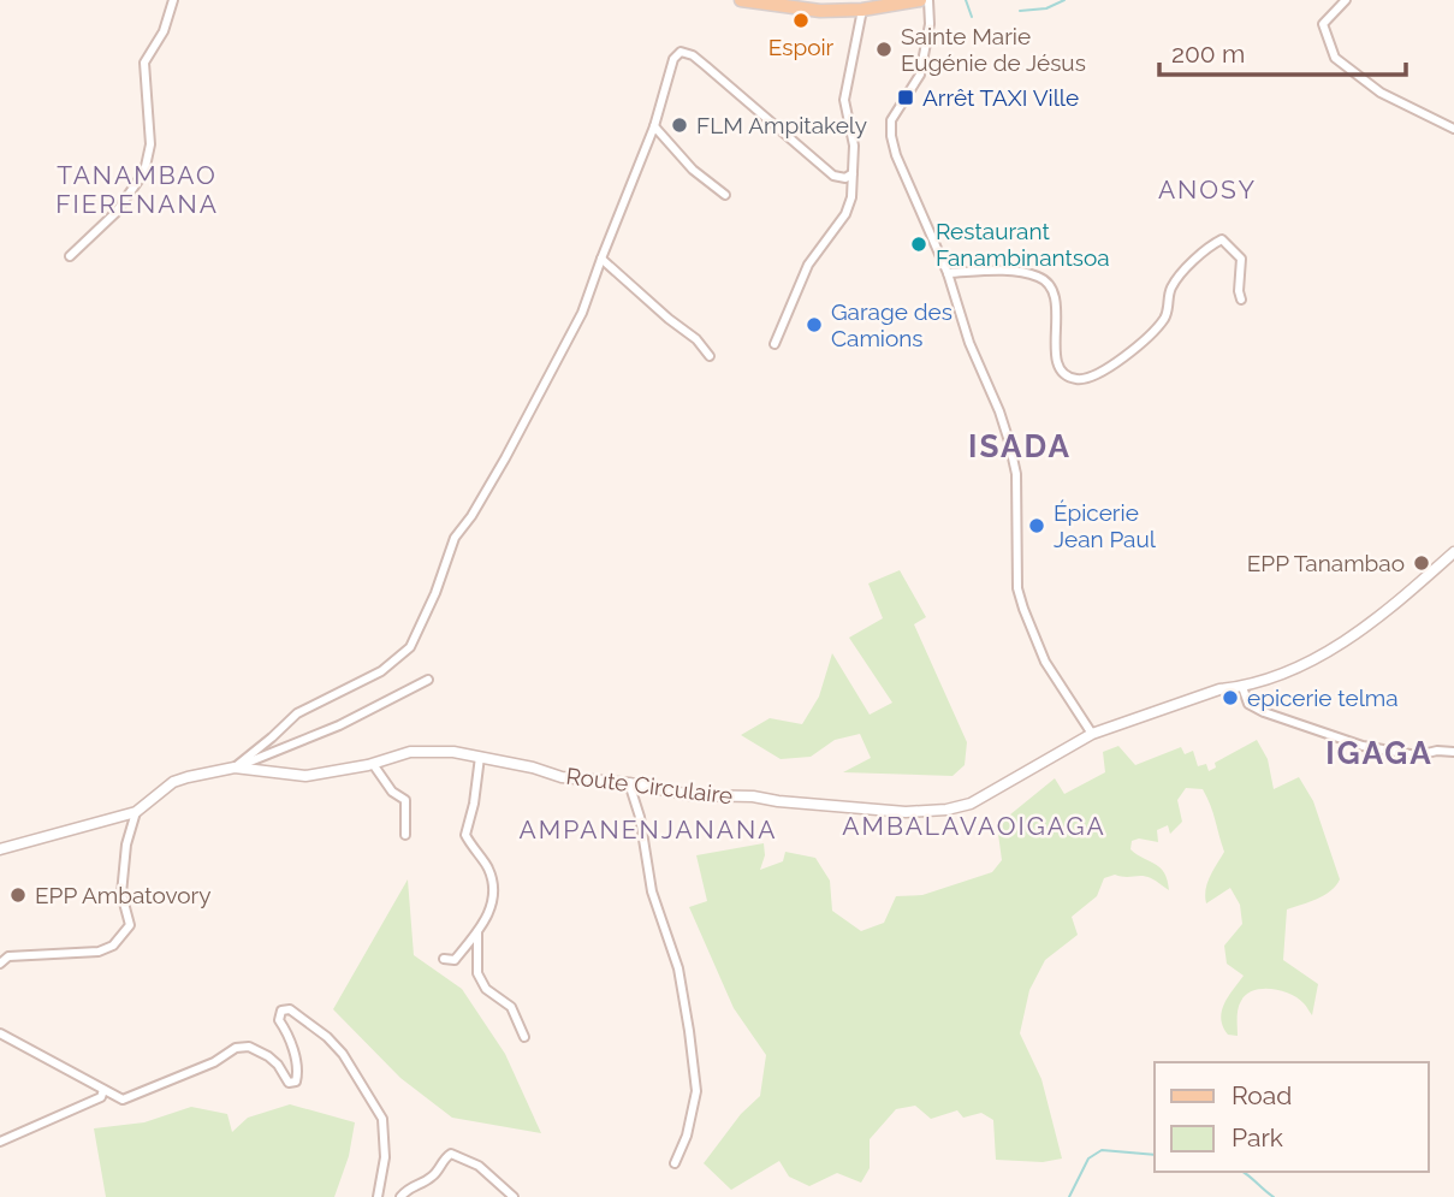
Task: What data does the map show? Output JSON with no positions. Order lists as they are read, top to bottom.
{
  "streets": {
    "street": ["Route Circulaire"]
  },
  "districts": [
    "TANAMBAO FIERENANA",
    "ANOSY",
    "ISADA",
    "IGAGA",
    "AMBALAVAOIGAGA",
    "AMPANENJANANA"
  ],
  "places": {
    "other": [
      "Espoir",
      "Sainte Marie Eugénie de Jésus",
      "FLM Ampitakely",
      "Restaurant Fanambinantsoa",
      "Garage des Camions",
      "Épicerie Jean Paul",
      "EPP Tanambao",
      "epicerie telma",
      "EPP Ambatovory"
    ],
    "transit": ["Arrêt TAXI Ville"]
  },
  "legend": ["Road", "Park"],
  "scale_bar": "200 m"
}
